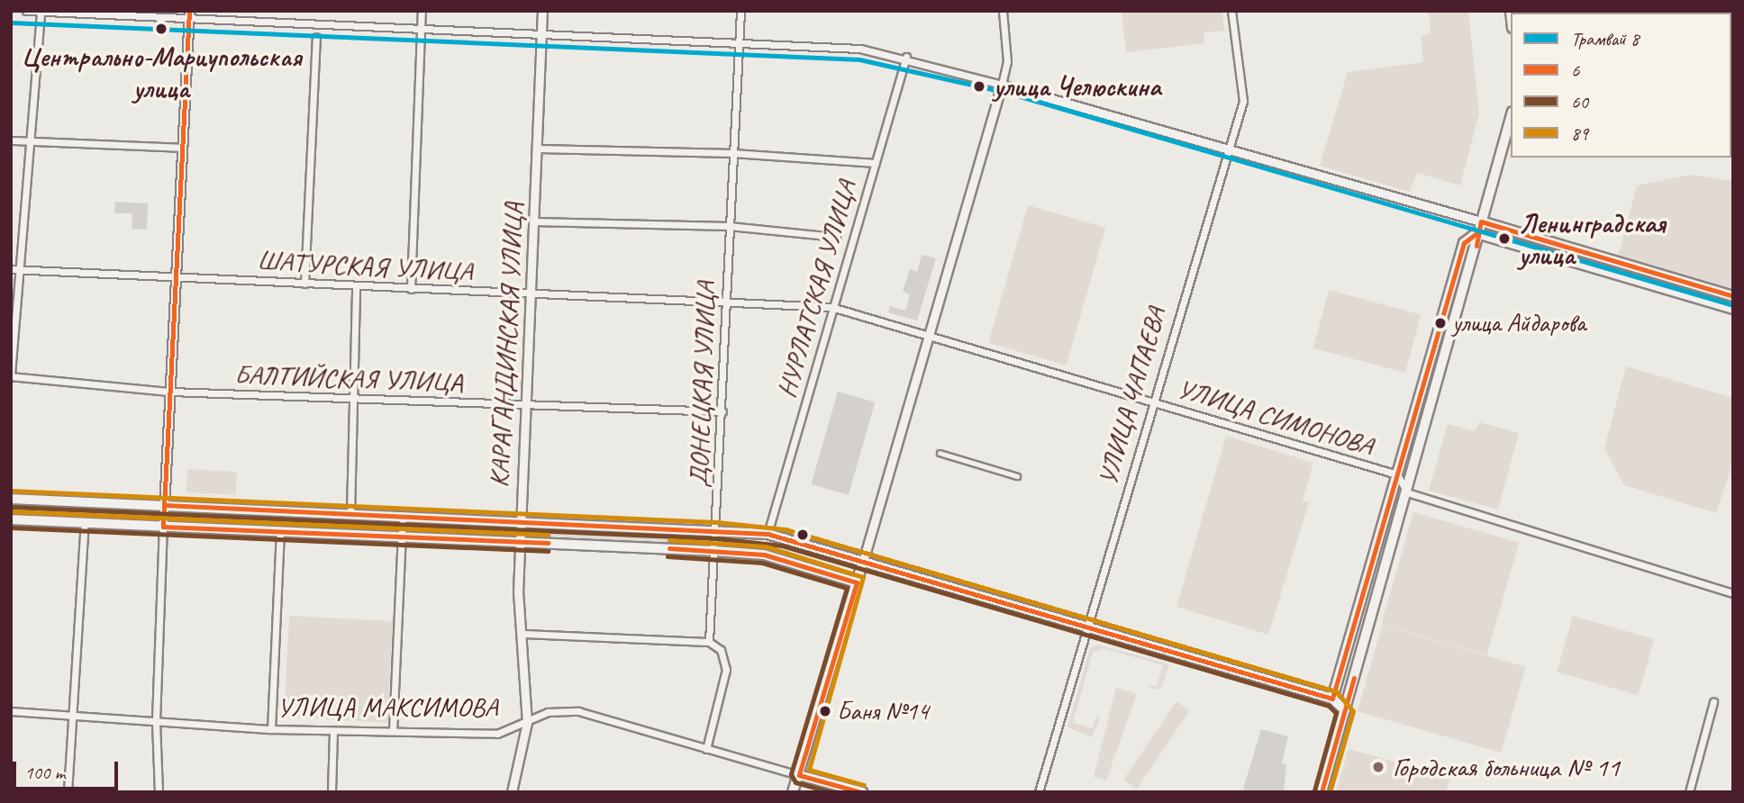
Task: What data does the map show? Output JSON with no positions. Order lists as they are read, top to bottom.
{
  "streets": {
    "main road": ["УЛИЦА МАКСИМОВА"],
    "street": [
      "ШАТУРСКАЯ УЛИЦА",
      "НУРЛАТСКАЯ УЛИЦА",
      "КАРАГАНДИНСКАЯ УЛИЦА",
      "БАЛТИЙСКАЯ УЛИЦА",
      "ДОНЕЦКАЯ УЛИЦА",
      "УЛИЦА ЧАПАЕВА",
      "УЛИЦА СИМОНОВА"
    ]
  },
  "crossings": [
    ["ШАТУРСКАЯ УЛИЦА", "НУРЛАТСКАЯ УЛИЦА"],
    ["ШАТУРСКАЯ УЛИЦА", "КАРАГАНДИНСКАЯ УЛИЦА"],
    ["ШАТУРСКАЯ УЛИЦА", "ДОНЕЦКАЯ УЛИЦА"],
    ["ШАТУРСКАЯ УЛИЦА", "УЛИЦА СИМОНОВА"],
    ["НУРЛАТСКАЯ УЛИЦА", "УЛИЦА СИМОНОВА"],
    ["КАРАГАНДИНСКАЯ УЛИЦА", "БАЛТИЙСКАЯ УЛИЦА"],
    ["КАРАГАНДИНСКАЯ УЛИЦА", "УЛИЦА МАКСИМОВА"],
    ["БАЛТИЙСКАЯ УЛИЦА", "ДОНЕЦКАЯ УЛИЦА"],
    ["УЛИЦА ЧАПАЕВА", "УЛИЦА СИМОНОВА"]
  ],
  "places": [
    "Центрально-Мариупольская улица",
    "улица Челюскина",
    "Ленинградская улица",
    "улица Айдарова",
    "Баня №14",
    "Городская больница № 11"
  ],
  "lines": [
    "transit line 6",
    "tram line 8",
    "transit line 89",
    "transit line 60"
  ],
  "legend": [
    "Трамвай 8",
    "6",
    "60",
    "89"
  ],
  "scale_bar": "100 m"
}
